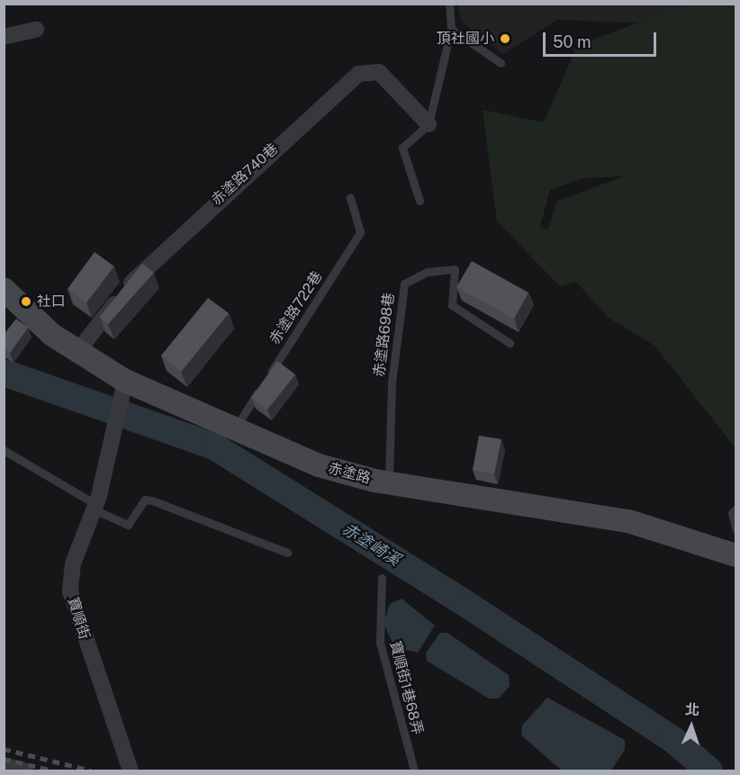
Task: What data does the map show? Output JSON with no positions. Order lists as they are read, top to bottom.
{
  "streets": {
    "street": ["赤塗路740巷", "赤塗路", "寶順街"],
    "lane": ["赤塗路722巷", "赤塗路698巷", "寶順街1巷68弄"]
  },
  "crossings": [
    ["赤塗路740巷", "赤塗路"],
    ["赤塗路722巷", "赤塗路"],
    ["赤塗路698巷", "赤塗路"],
    ["赤塗路", "寶順街"]
  ],
  "water": ["赤塗崎溪"],
  "places": ["頂社國小", "社口"],
  "scale_bar": "50 m",
  "north": "top"
}
